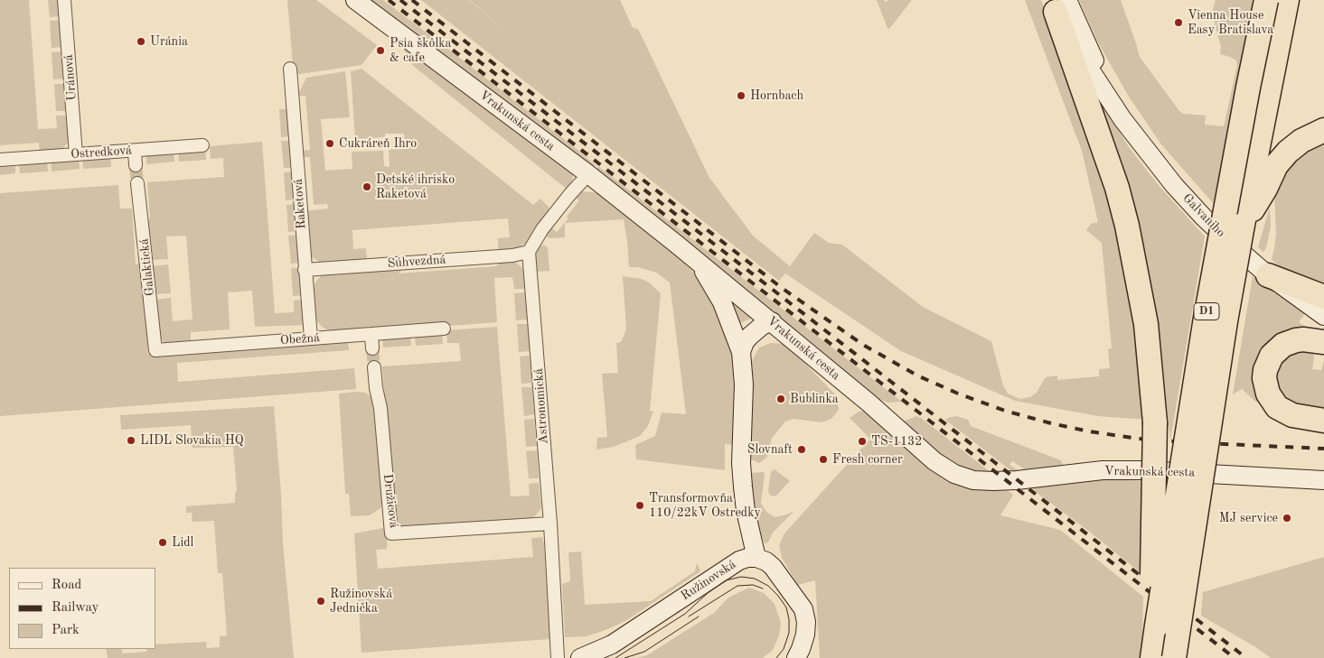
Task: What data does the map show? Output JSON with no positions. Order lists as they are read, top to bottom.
{
  "streets": {
    "highway": ["D1"],
    "main road": ["Vrakunská cesta", "Galvaniho", "Ružinovská"],
    "street": [
      "Uránová",
      "Ostredková",
      "Raketová",
      "Súhvezdná",
      "Galaktická",
      "Obežná",
      "Astronomická",
      "Družicová"
    ]
  },
  "crossings": [
    ["Uránová", "Ostredková"],
    ["Raketová", "Súhvezdná"],
    ["Raketová", "Obežná"],
    ["Súhvezdná", "Astronomická"],
    ["Galaktická", "Obežná"],
    ["Astronomická", "Družicová"]
  ],
  "places": [
    "Vienna House Easy Bratislava",
    "Uránia",
    "Psia škôlka & cafe",
    "Hornbach",
    "Cukráreň Ihro",
    "Detské ihrisko Raketová",
    "Bublinka",
    "LIDL Slovakia HQ",
    "TS-1132",
    "Slovnaft",
    "Fresh corner",
    "Transformovňa 110/22kV Ostredky",
    "MJ service",
    "Lidl",
    "Ružinovská Jednička"
  ],
  "legend": ["Road", "Railway", "Park"]
}
